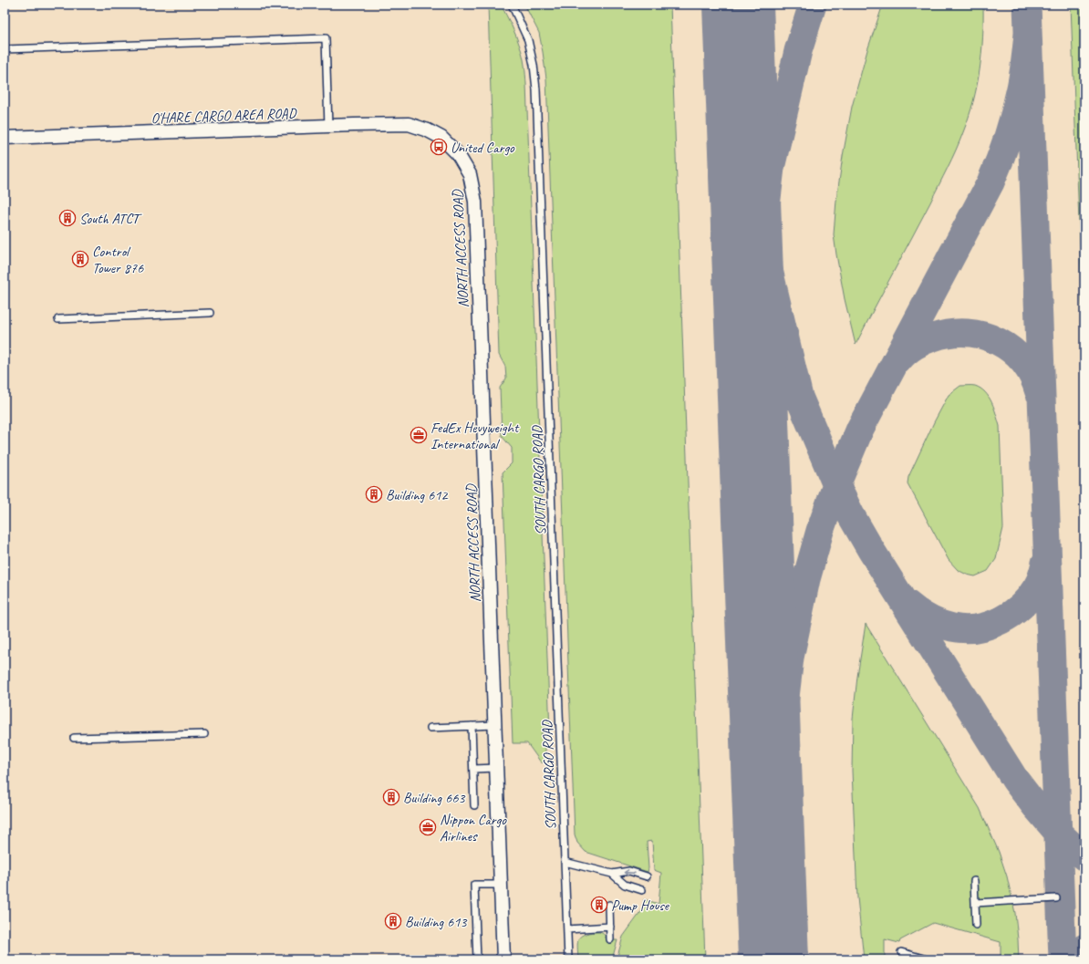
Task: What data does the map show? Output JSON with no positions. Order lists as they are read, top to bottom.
{
  "streets": {
    "street": ["O'HARE CARGO AREA ROAD", "NORTH ACCESS ROAD"],
    "lane": ["SOUTH CARGO ROAD"]
  },
  "crossings": [
    ["O'HARE CARGO AREA ROAD", "NORTH ACCESS ROAD"]
  ],
  "places": {
    "bus stop": ["United Cargo"],
    "building": [
      "South ATCT",
      "Control Tower 876",
      "Building 612",
      "Building 663",
      "Pump House",
      "Building 613"
    ],
    "office": ["FedEx Hevyweight International", "Nippon Cargo Airlines"]
  }
}
